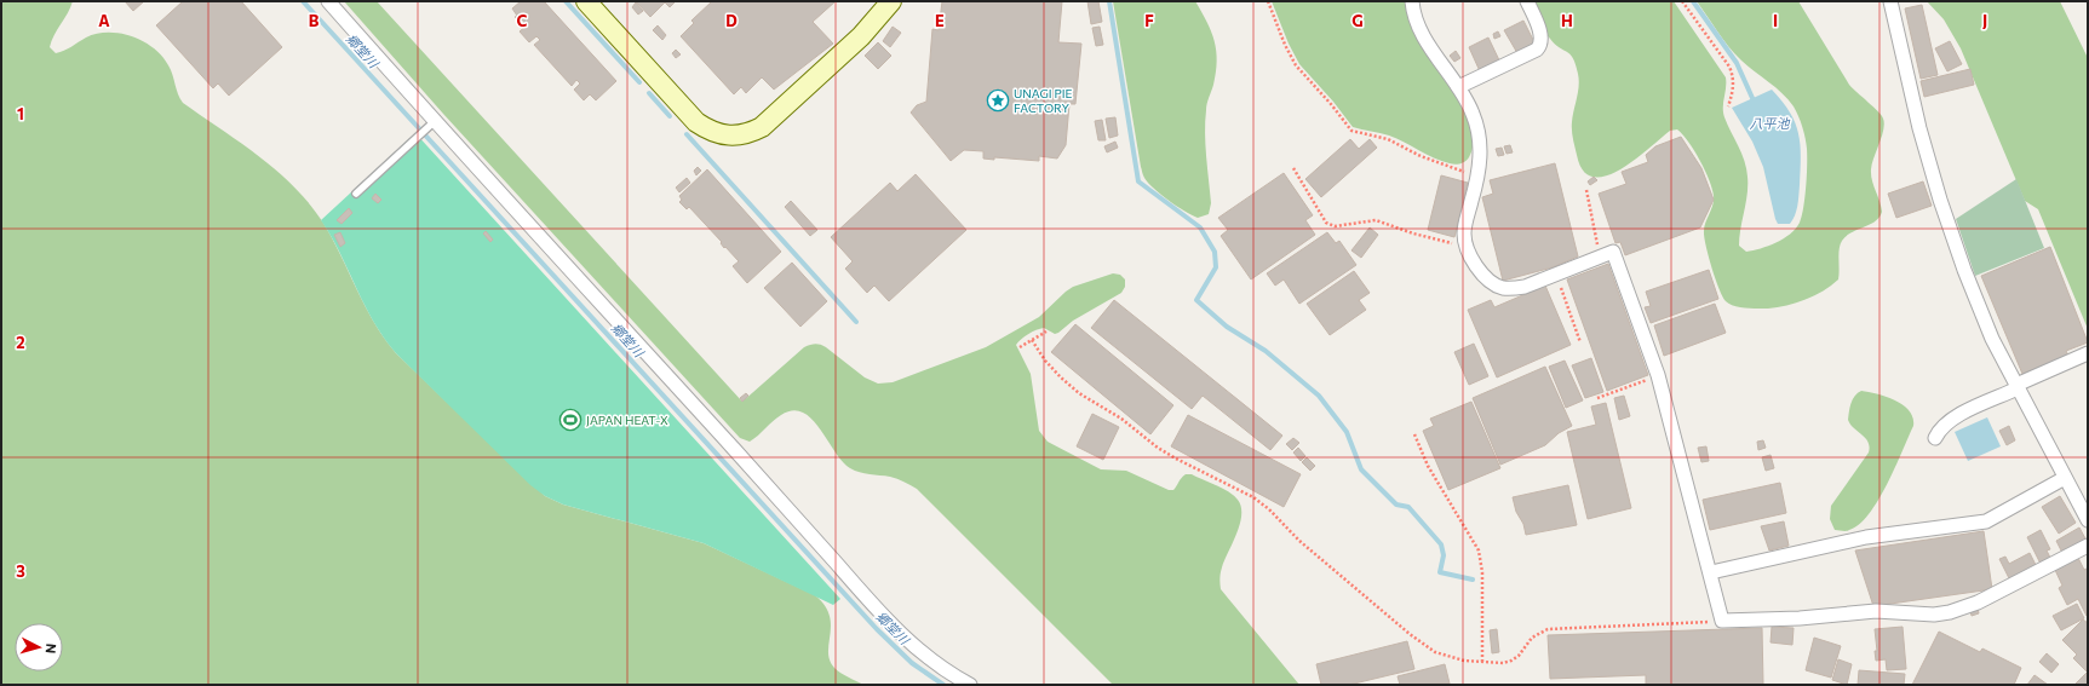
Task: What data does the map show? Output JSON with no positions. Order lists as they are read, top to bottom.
{
  "water": ["郷堂川", "八平池"],
  "places": {
    "place": ["UNAGI PIE FACTORY"],
    "sports": ["JAPAN HEAT-X"]
  },
  "north": "right",
  "grid": {
    "columns": [
      "A",
      "B",
      "C",
      "D",
      "E",
      "F",
      "G",
      "H",
      "I",
      "J"
    ],
    "rows": ["1", "2", "3"]
  }
}
